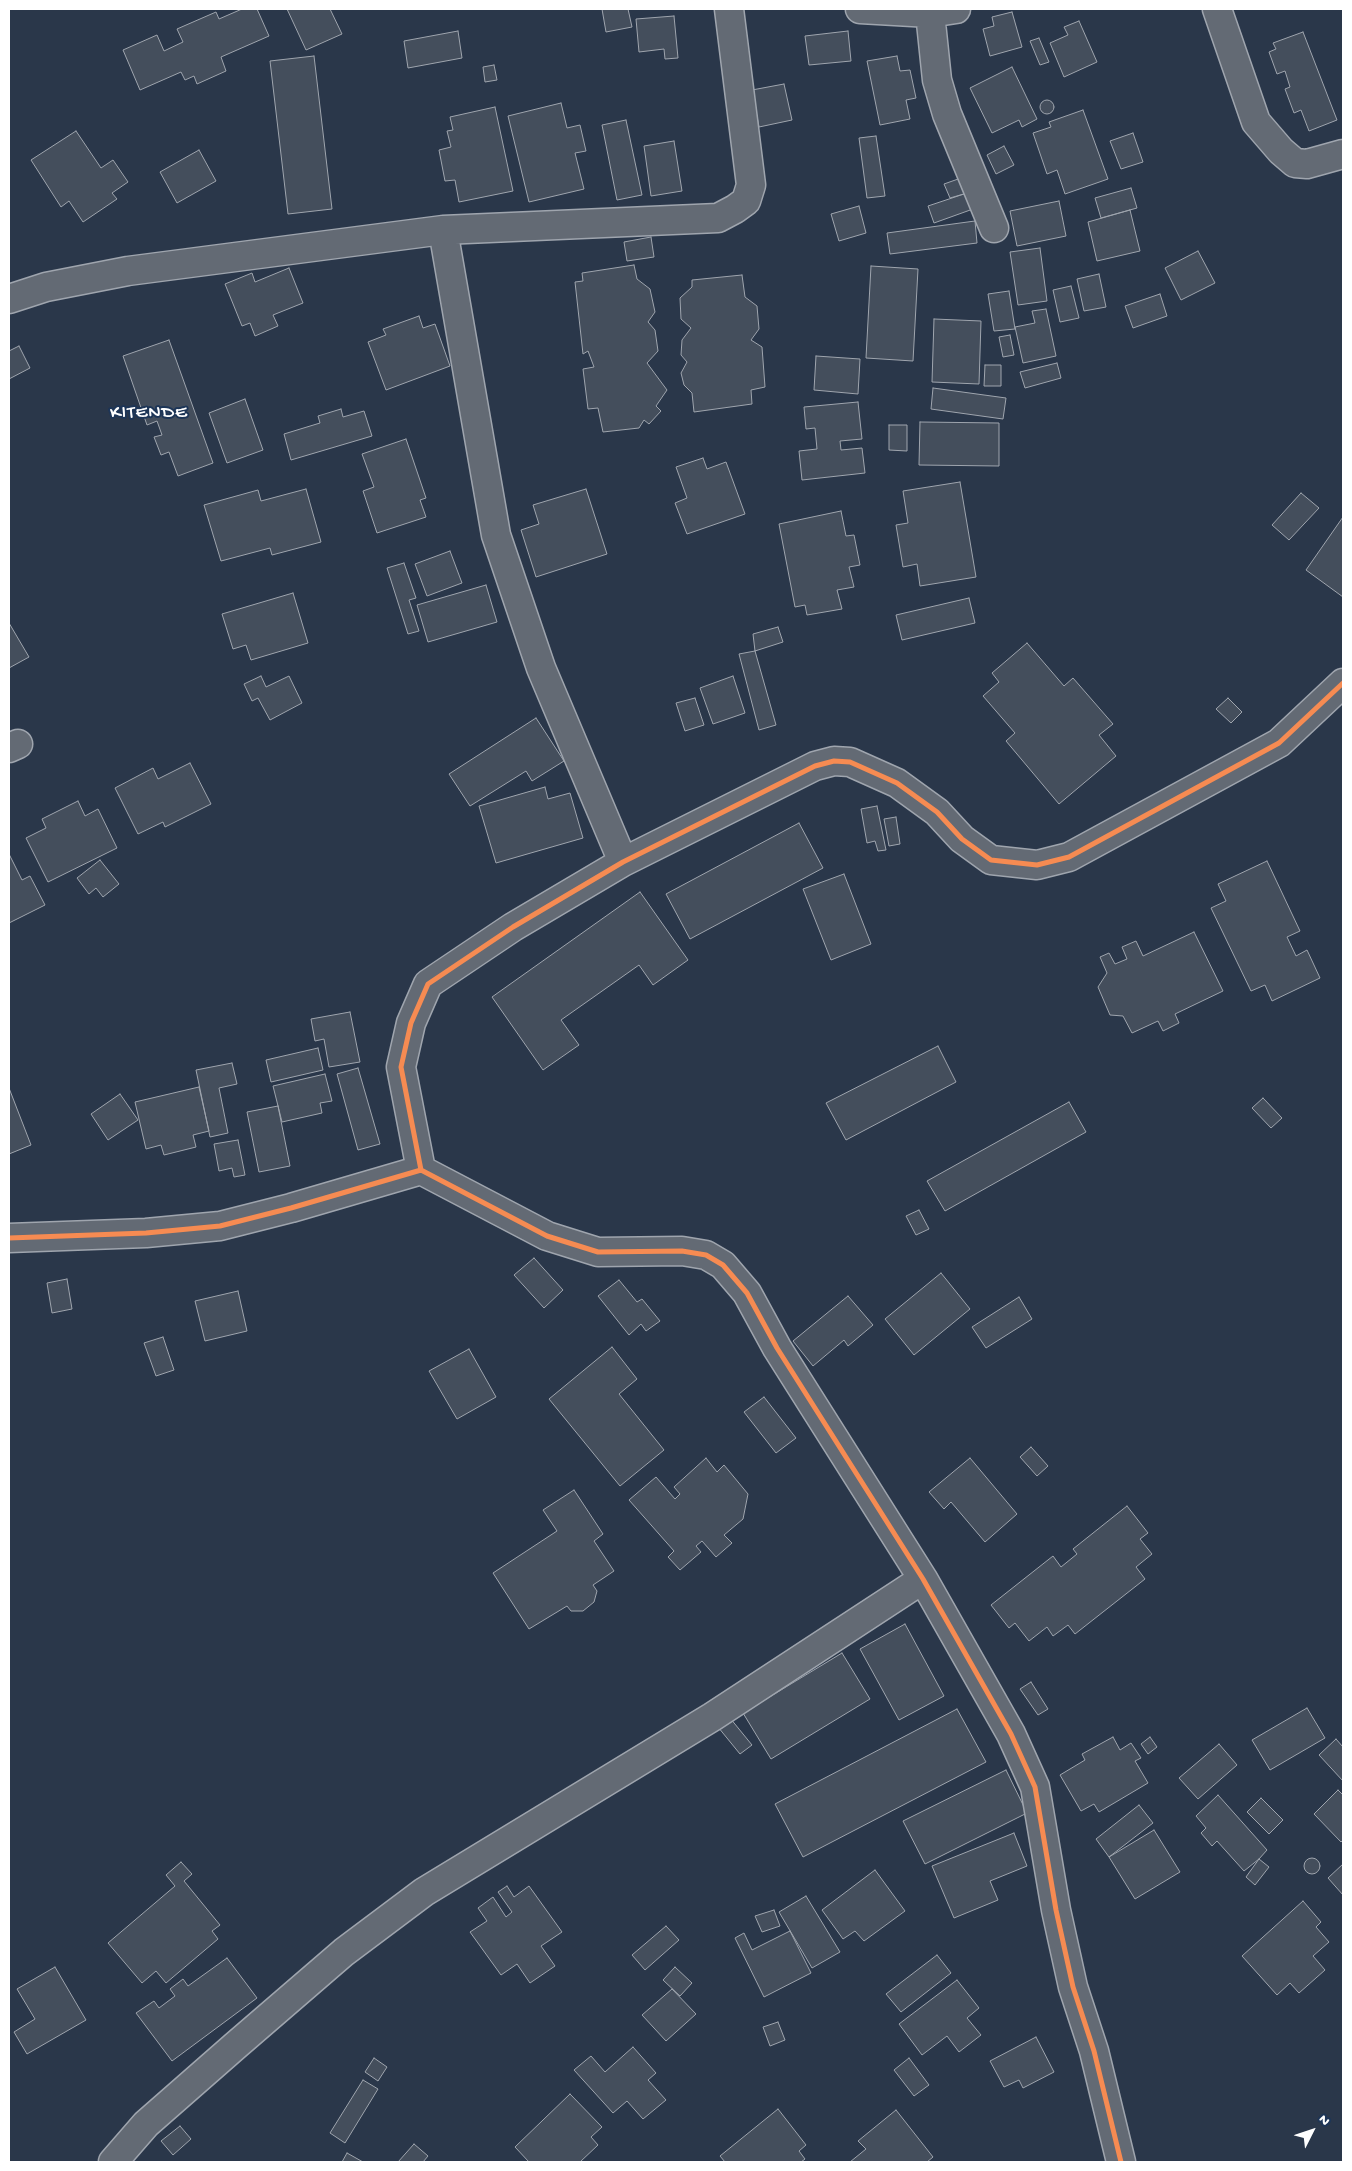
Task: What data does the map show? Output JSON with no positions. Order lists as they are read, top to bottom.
{
  "districts": ["KITENDE"],
  "north": "top right"
}
